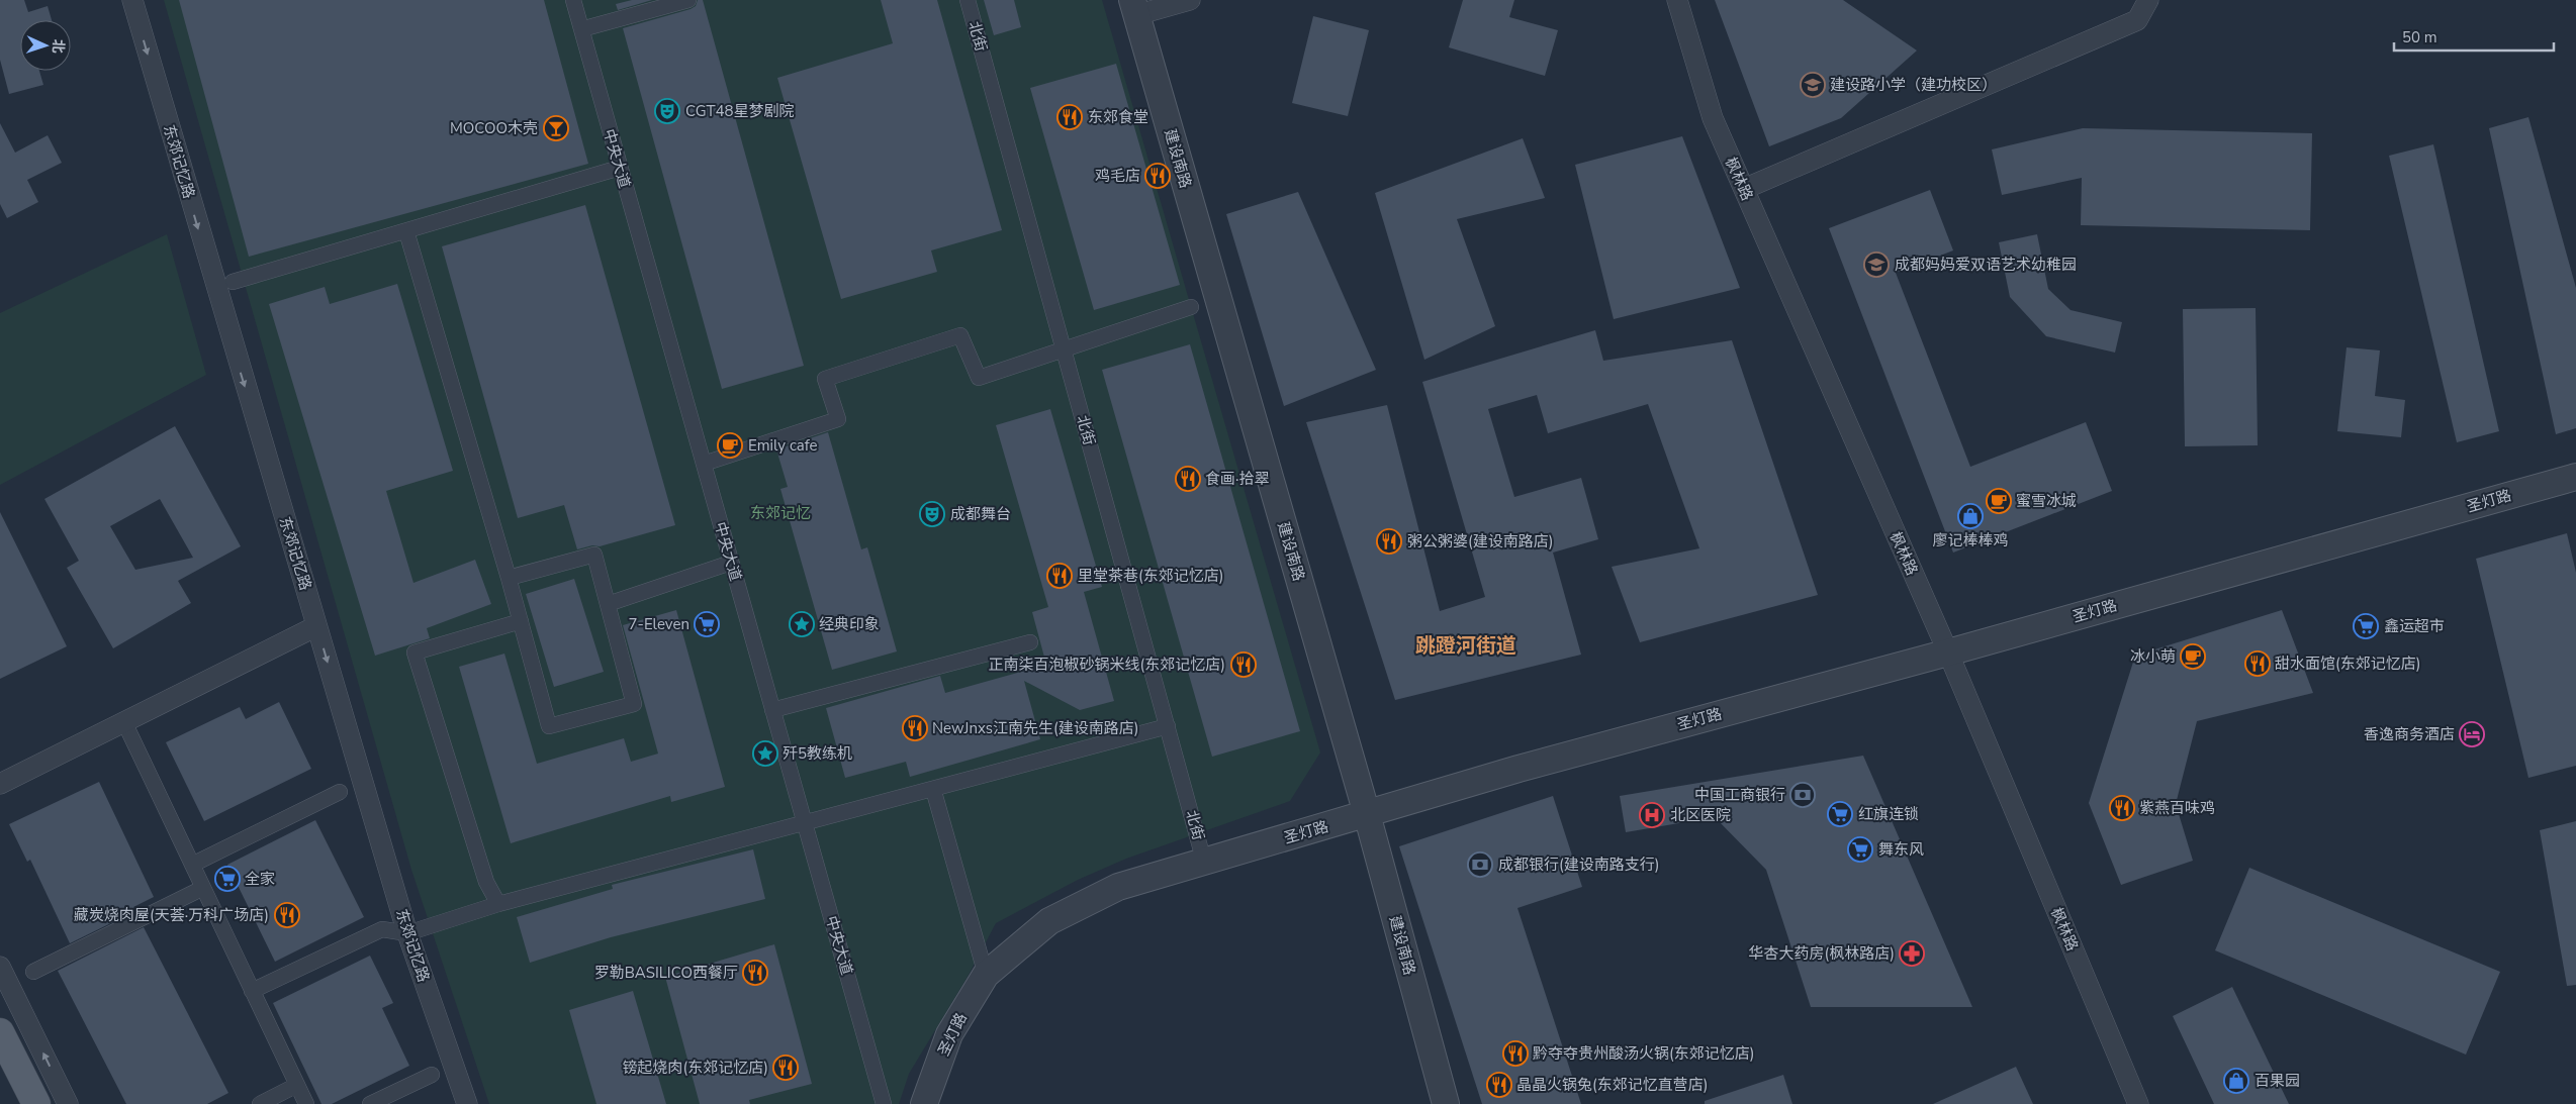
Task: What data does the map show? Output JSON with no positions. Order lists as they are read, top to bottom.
{
  "streets": {
    "street": [
      "北街",
      "中央大道",
      "建设南路",
      "东郊记忆路",
      "枫林路",
      "圣灯路"
    ]
  },
  "crossings": [
    ["北街", "圣灯路"],
    ["建设南路", "圣灯路"],
    ["枫林路", "圣灯路"]
  ],
  "one_way": ["东郊记忆路"],
  "districts": ["跳蹬河街道"],
  "parks": ["东郊记忆"],
  "places": {
    "school or university": ["建设路小学（建功校区）", "成都妈妈爱双语艺术幼稚园"],
    "theatre": ["CGT48星梦剧院", "成都舞台"],
    "restaurant": [
      "东郊食堂",
      "鸡毛店",
      "食画·拾翠",
      "粥公粥婆(建设南路店)",
      "里堂茶巷(东郊记忆店)",
      "甜水面馆(东郊记忆店)",
      "正南柒百泡椒砂锅米线(东郊记忆店)",
      "NewJnxs江南先生(建设南路店)",
      "紫燕百味鸡",
      "藏炭烧肉屋(天荟·万科广场店)",
      "罗勒BASILICO西餐厅",
      "黔夺夺贵州酸汤火锅(东郊记忆店)",
      "镑起烧肉(东郊记忆店)",
      "晶晶火锅兔(东郊记忆直营店)"
    ],
    "bar": ["MOCOO木壳"],
    "cafe": ["Emily cafe", "蜜雪冰城", "冰小萌"],
    "shop": ["廖记棒棒鸡", "百果园"],
    "supermarket": [
      "7-Eleven",
      "鑫运超市",
      "红旗连锁",
      "舞东风",
      "全家"
    ],
    "place": ["经典印象", "歼5教练机"],
    "hotel": ["香逸商务酒店"],
    "bank": ["中国工商银行", "成都银行(建设南路支行)"],
    "hospital": ["北区医院"],
    "pharmacy": ["华杏大药房(枫林路店)"]
  },
  "scale_bar": "50 m",
  "north": "right"
}
